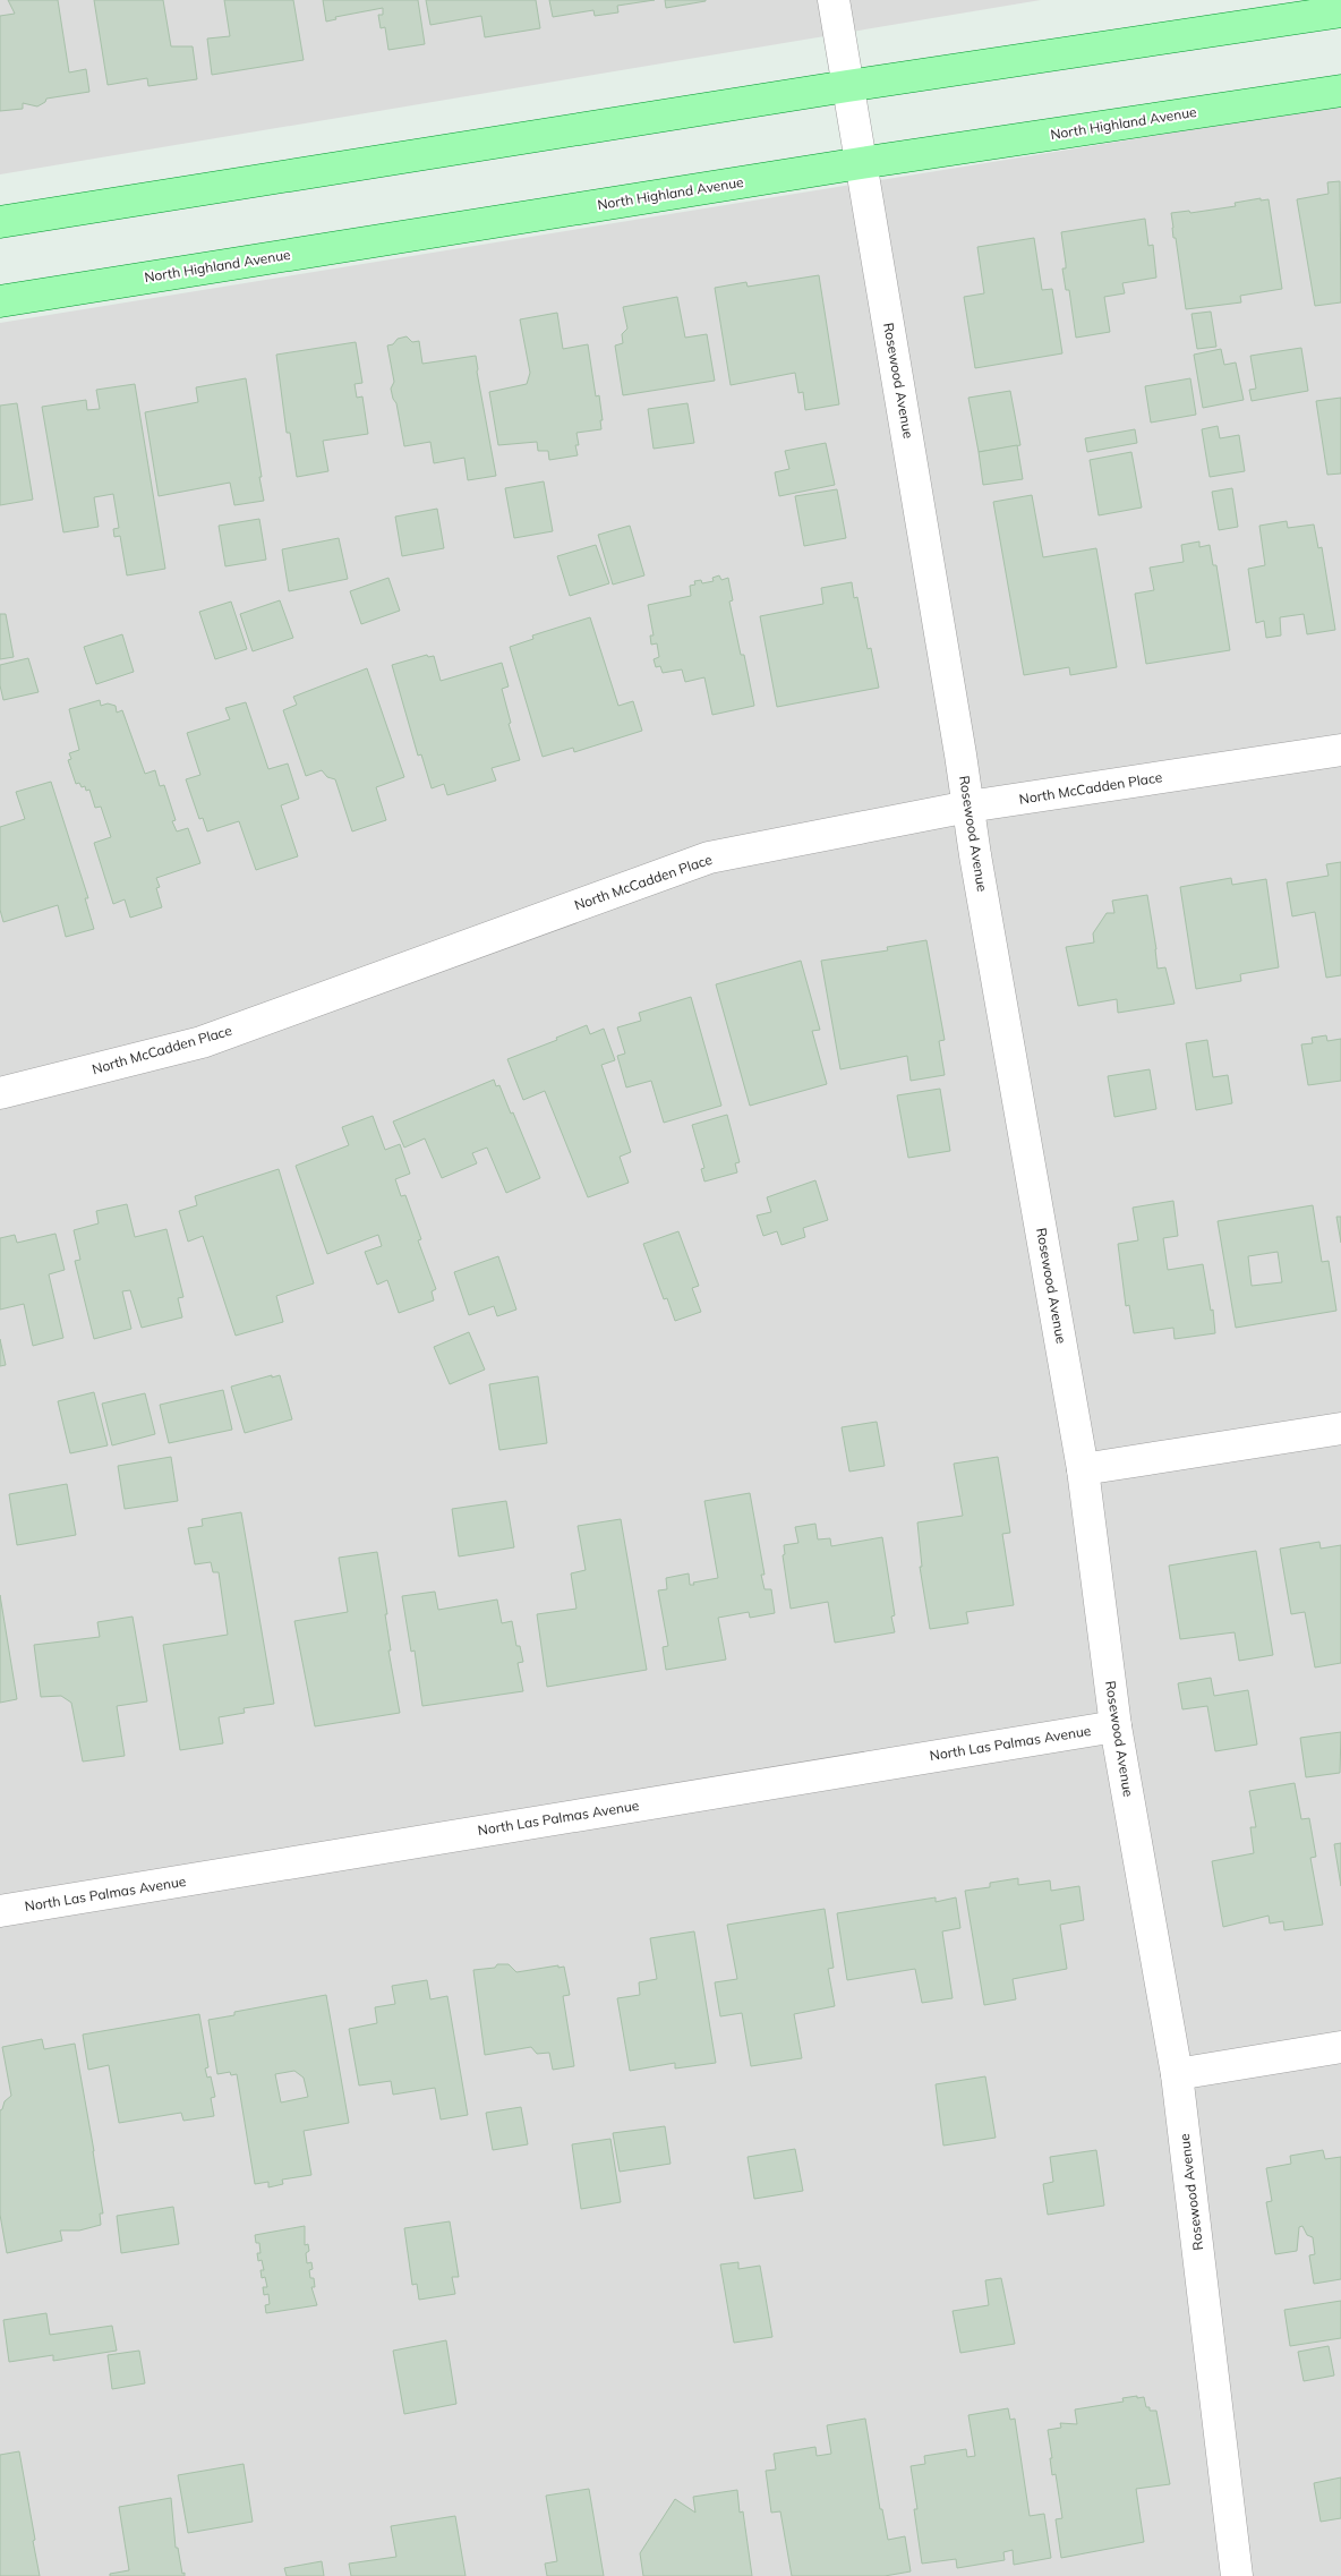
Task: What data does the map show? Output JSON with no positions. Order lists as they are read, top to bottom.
{
  "streets": {
    "main road": ["North Highland Avenue"],
    "street": ["Rosewood Avenue", "North McCadden Place", "North Las Palmas Avenue"]
  },
  "crossings": [
    ["North Highland Avenue", "Rosewood Avenue"],
    ["Rosewood Avenue", "North McCadden Place"],
    ["Rosewood Avenue", "North Las Palmas Avenue"]
  ]
}
